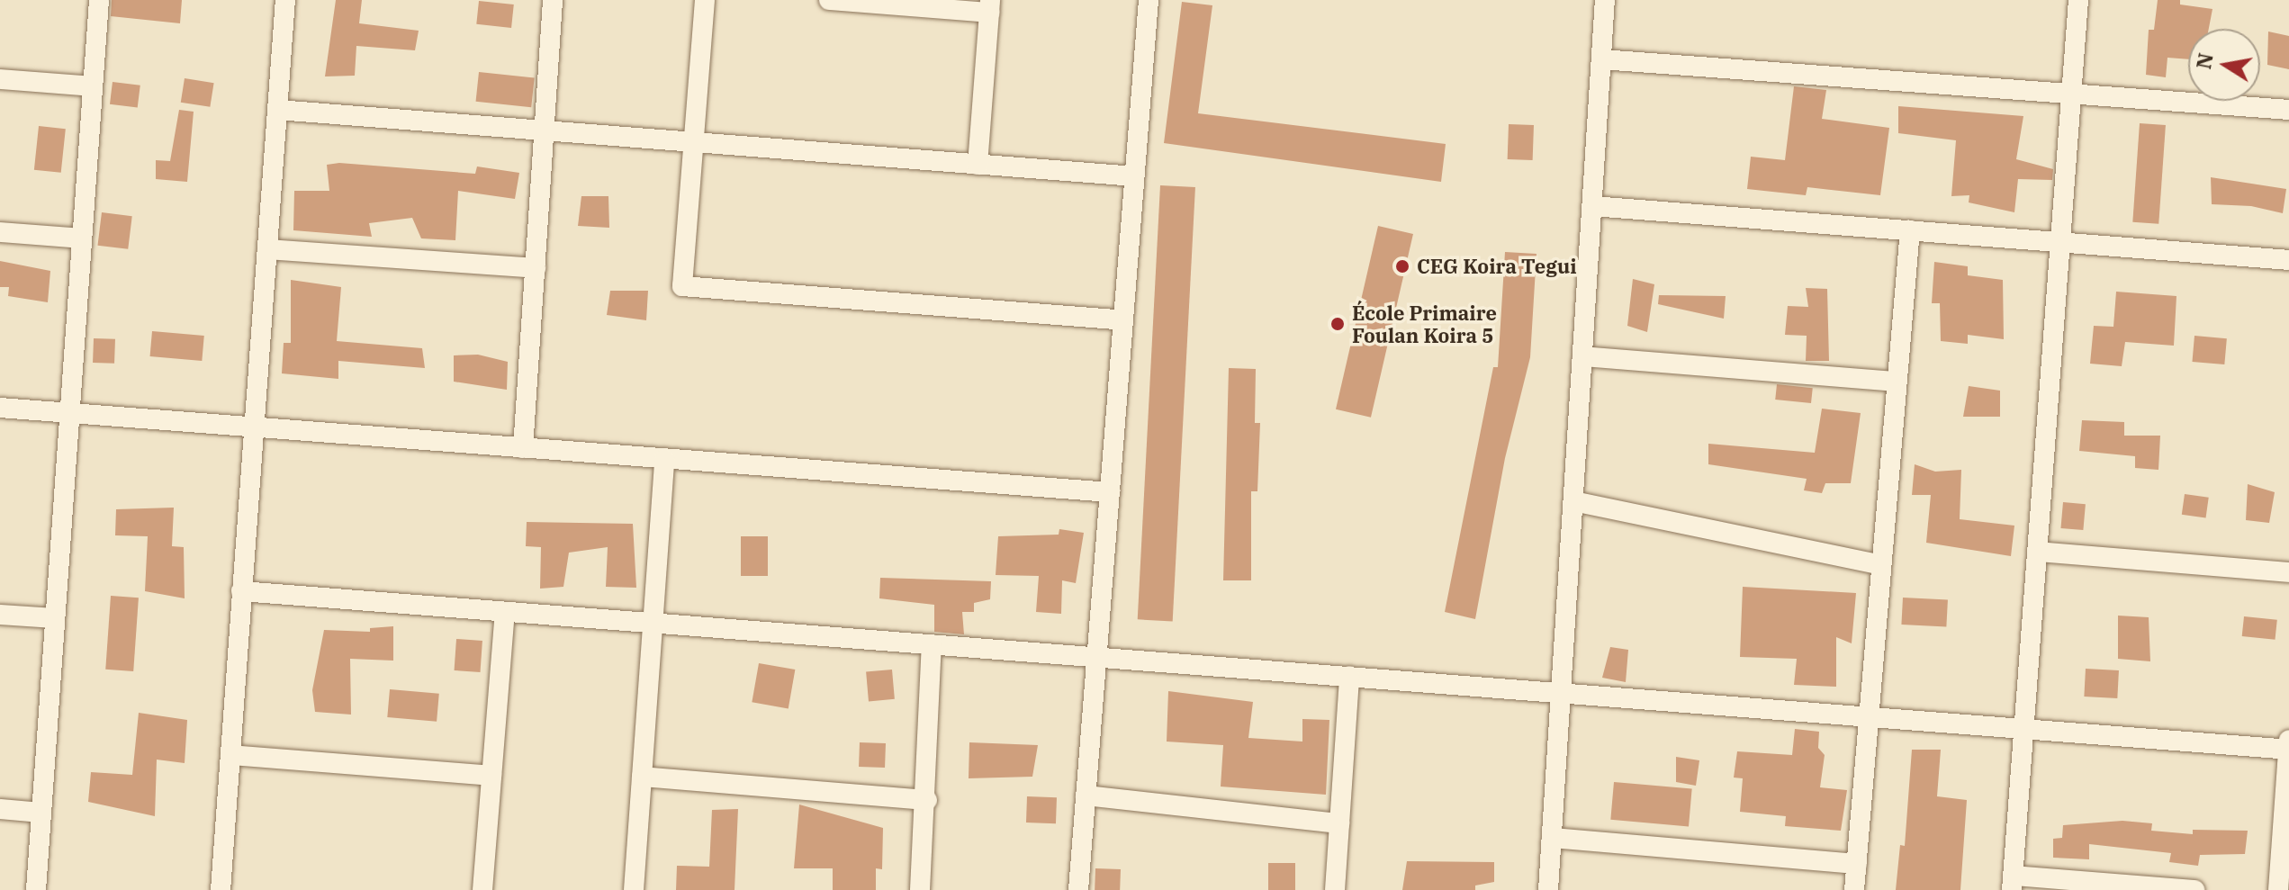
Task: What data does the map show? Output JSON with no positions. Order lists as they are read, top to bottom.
{
  "places": ["CEG Koira Tegui", "École Primaire Foulan Koira 5"],
  "north": "left"
}
